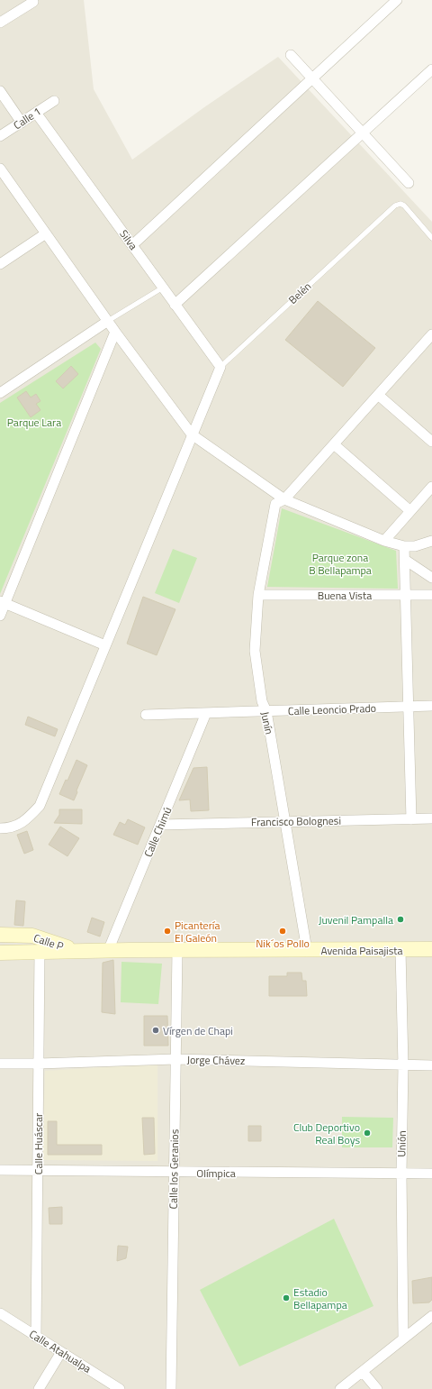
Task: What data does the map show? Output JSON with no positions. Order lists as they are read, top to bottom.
{
  "streets": {
    "main road": ["Calle P", "Avenida Paisajista"],
    "street": [
      "Calle 1",
      "Silva",
      "Belén",
      "Buena Vista",
      "Calle Leoncio Prado",
      "Junín",
      "Francisco Bolognesi",
      "Calle Chimú",
      "Jorge Chávez",
      "Calle Huáscar",
      "Unión",
      "Calle los Geranios",
      "Olímpica",
      "Calle Atahualpa"
    ]
  },
  "crossings": [
    ["Calle 1", "Silva"],
    ["Silva", "Belén"],
    ["Buena Vista", "Junín"],
    ["Calle Leoncio Prado", "Junín"],
    ["Calle Leoncio Prado", "Calle Chimú"],
    ["Junín", "Francisco Bolognesi"],
    ["Junín", "Avenida Paisajista"],
    ["Francisco Bolognesi", "Calle Chimú"],
    ["Calle Chimú", "Avenida Paisajista"],
    ["Calle P", "Avenida Paisajista"],
    ["Avenida Paisajista", "Calle Huáscar"],
    ["Avenida Paisajista", "Unión"],
    ["Avenida Paisajista", "Calle los Geranios"],
    ["Jorge Chávez", "Calle Huáscar"],
    ["Jorge Chávez", "Unión"],
    ["Jorge Chávez", "Calle los Geranios"],
    ["Calle Huáscar", "Olímpica"],
    ["Calle Huáscar", "Calle Atahualpa"],
    ["Unión", "Olímpica"],
    ["Calle los Geranios", "Olímpica"]
  ],
  "parks": ["Parque Lara", "Parque zona B Bellapampa"],
  "places": [
    "Juvenil Pampalla",
    "Picantería El Galeón",
    "Nik´os Pollo",
    "Vírgen de Chapi",
    "Club Deportivo Real Boys",
    "Estadio Bellapampa"
  ]
}
